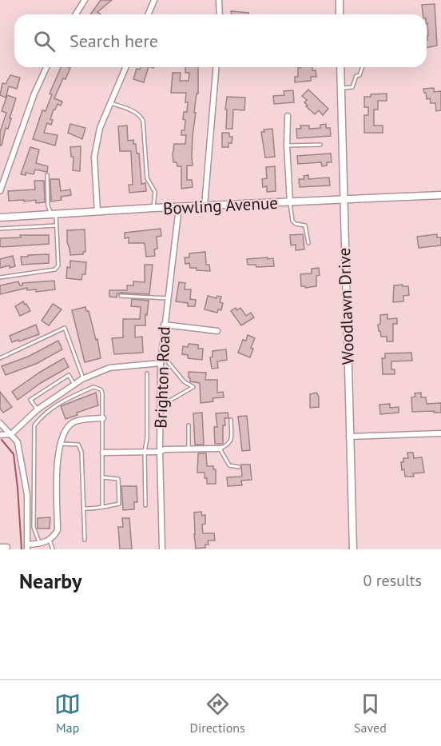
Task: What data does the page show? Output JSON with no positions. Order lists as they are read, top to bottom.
{
  "streets": {
    "main road": ["Bowling Avenue", "Woodlawn Drive"],
    "street": ["Brighton Road"]
  },
  "crossings": [
    ["Bowling Avenue", "Woodlawn Drive"],
    ["Bowling Avenue", "Brighton Road"]
  ],
  "page": {
    "search": "Search here",
    "heading": ["Nearby", "0 results"],
    "nav": ["Map", "Directions", "Saved"]
  }
}
